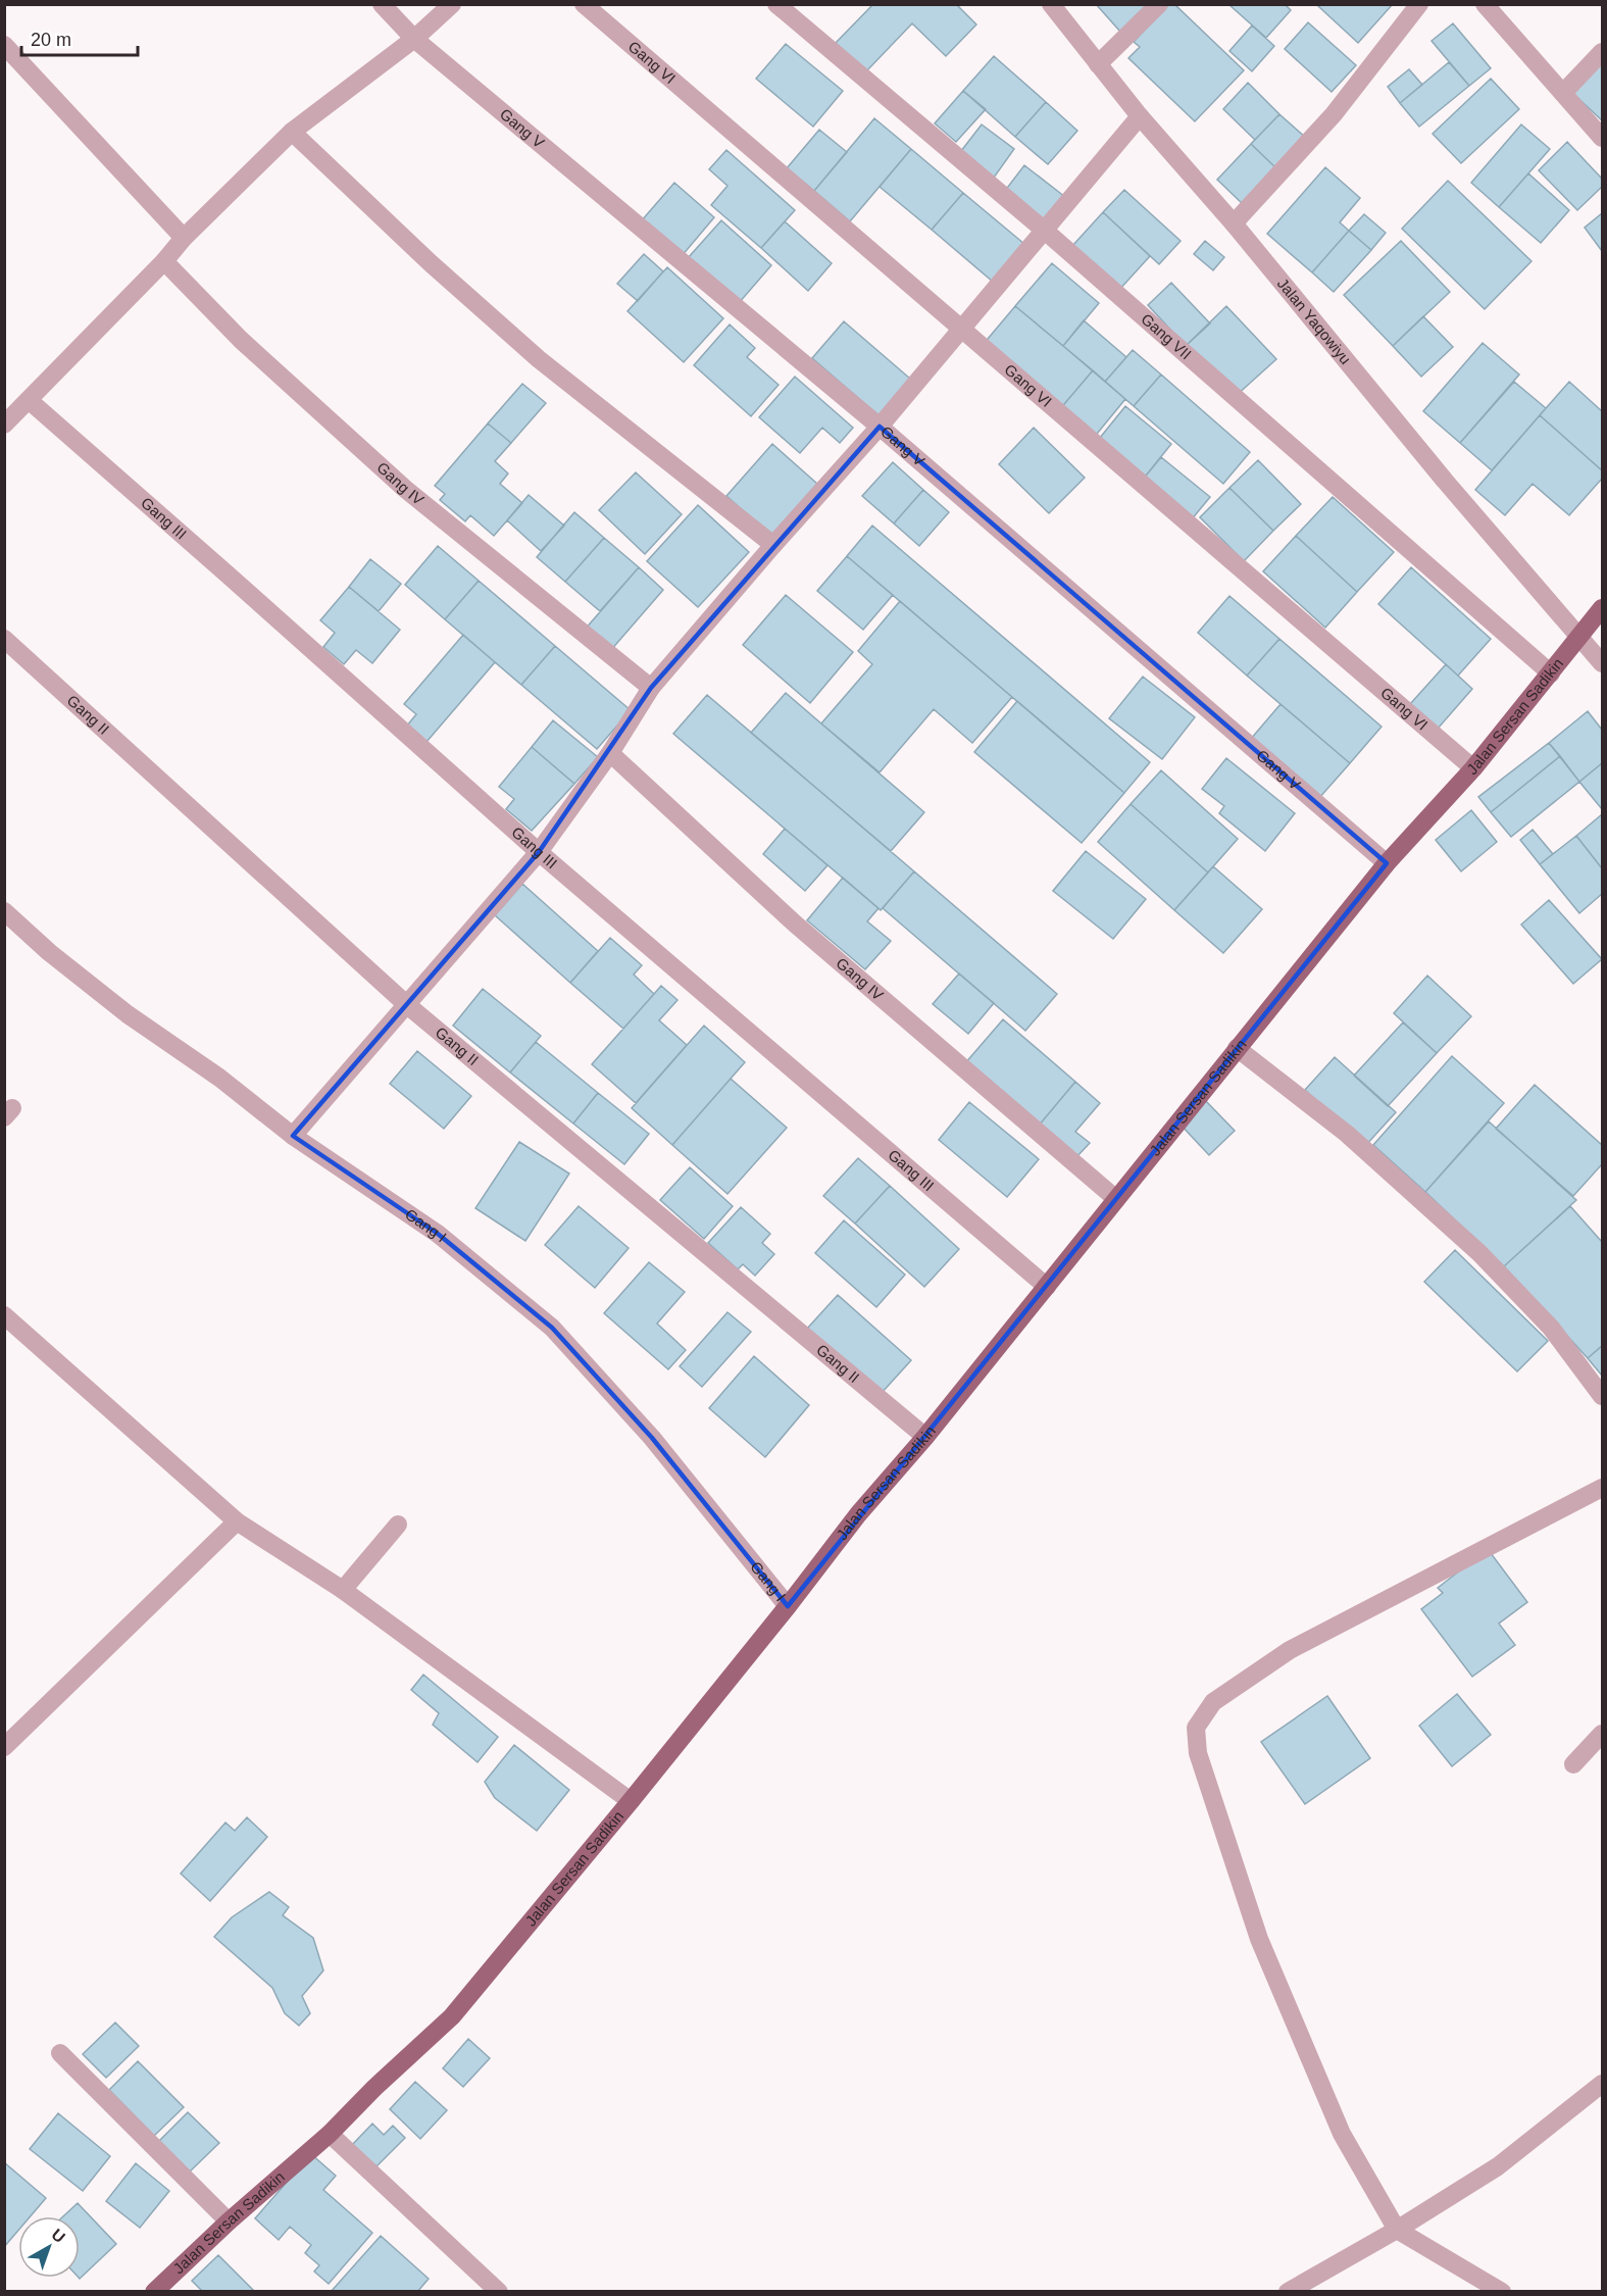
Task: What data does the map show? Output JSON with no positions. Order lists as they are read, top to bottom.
{
  "streets": {
    "main road": ["Jalan Sersan Sadikin"],
    "street": [
      "Gang VI",
      "Gang V",
      "Jalan Yaqowiyu",
      "Gang VII",
      "Gang IV",
      "Gang III",
      "Gang II",
      "Gang I"
    ]
  },
  "crossings": [
    ["Gang VI", "Jalan Sersan Sadikin"],
    ["Gang V", "Jalan Sersan Sadikin"],
    ["Jalan Yaqowiyu", "Jalan Sersan Sadikin"],
    ["Gang VII", "Jalan Sersan Sadikin"],
    ["Gang IV", "Jalan Sersan Sadikin"],
    ["Gang III", "Jalan Sersan Sadikin"],
    ["Gang II", "Jalan Sersan Sadikin"],
    ["Jalan Sersan Sadikin", "Gang I"]
  ],
  "scale_bar": "20 m",
  "north": "top right"
}
